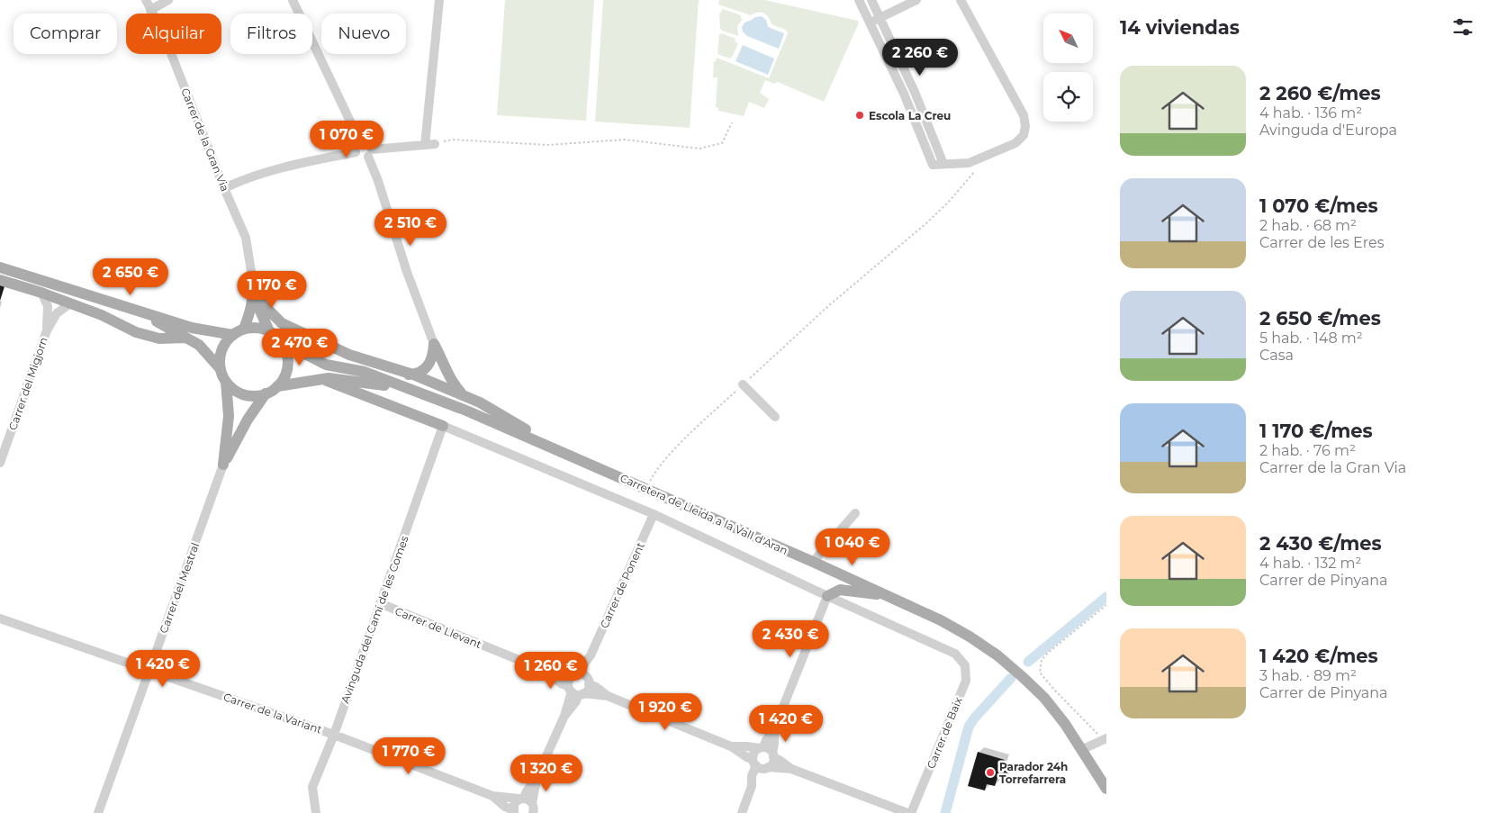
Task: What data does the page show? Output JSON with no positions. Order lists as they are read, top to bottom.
{
  "streets": {
    "main road": ["Carretera de Lleida a la Vall d'Aran"],
    "street": [
      "Carrer de la Gran Via",
      "Carrer del Migjorn",
      "Carrer de Ponent",
      "Carrer del Mestral",
      "Avinguda del Camí de les Comes",
      "Carrer de Llevant",
      "Carrer de la Variant",
      "Carrer de Baix"
    ]
  },
  "crossings": [
    ["Carrer de Ponent", "Carrer de Llevant"],
    ["Carrer del Mestral", "Carrer de la Variant"],
    ["Avinguda del Camí de les Comes", "Carrer de Llevant"],
    ["Avinguda del Camí de les Comes", "Carrer de la Variant"]
  ],
  "places": ["Escola La Creu", "Parador 24h Torrefarrera"],
  "north": "top left",
  "page": {
    "heading": "14 viviendas",
    "chip": [
      "Comprar",
      "Alquilar",
      "Filtros",
      "Nuevo"
    ],
    "price": [
      "2 260 €",
      "1 070 €",
      "2 510 €",
      "2 650 €",
      "1 170 €",
      "2 470 €",
      "1 040 €",
      "2 430 €",
      "1 420 €",
      "1 260 €",
      "1 920 €",
      "1 420 €",
      "1 770 €",
      "1 320 €"
    ],
    "list": [
      {
        "name": "2 260 €/mes",
        "note": "4 hab. · 136 m² · Avinguda d'Europa"
      },
      {
        "name": "1 070 €/mes",
        "note": "2 hab. · 68 m² · Carrer de les Eres"
      },
      {
        "name": "2 650 €/mes",
        "note": "5 hab. · 148 m² · Casa"
      },
      {
        "name": "1 170 €/mes",
        "note": "2 hab. · 76 m² · Carrer de la Gran Via"
      },
      {
        "name": "2 430 €/mes",
        "note": "4 hab. · 132 m² · Carrer de Pinyana"
      },
      {
        "name": "1 420 €/mes",
        "note": "3 hab. · 89 m² · Carrer de Pinyana"
      }
    ]
  }
}
